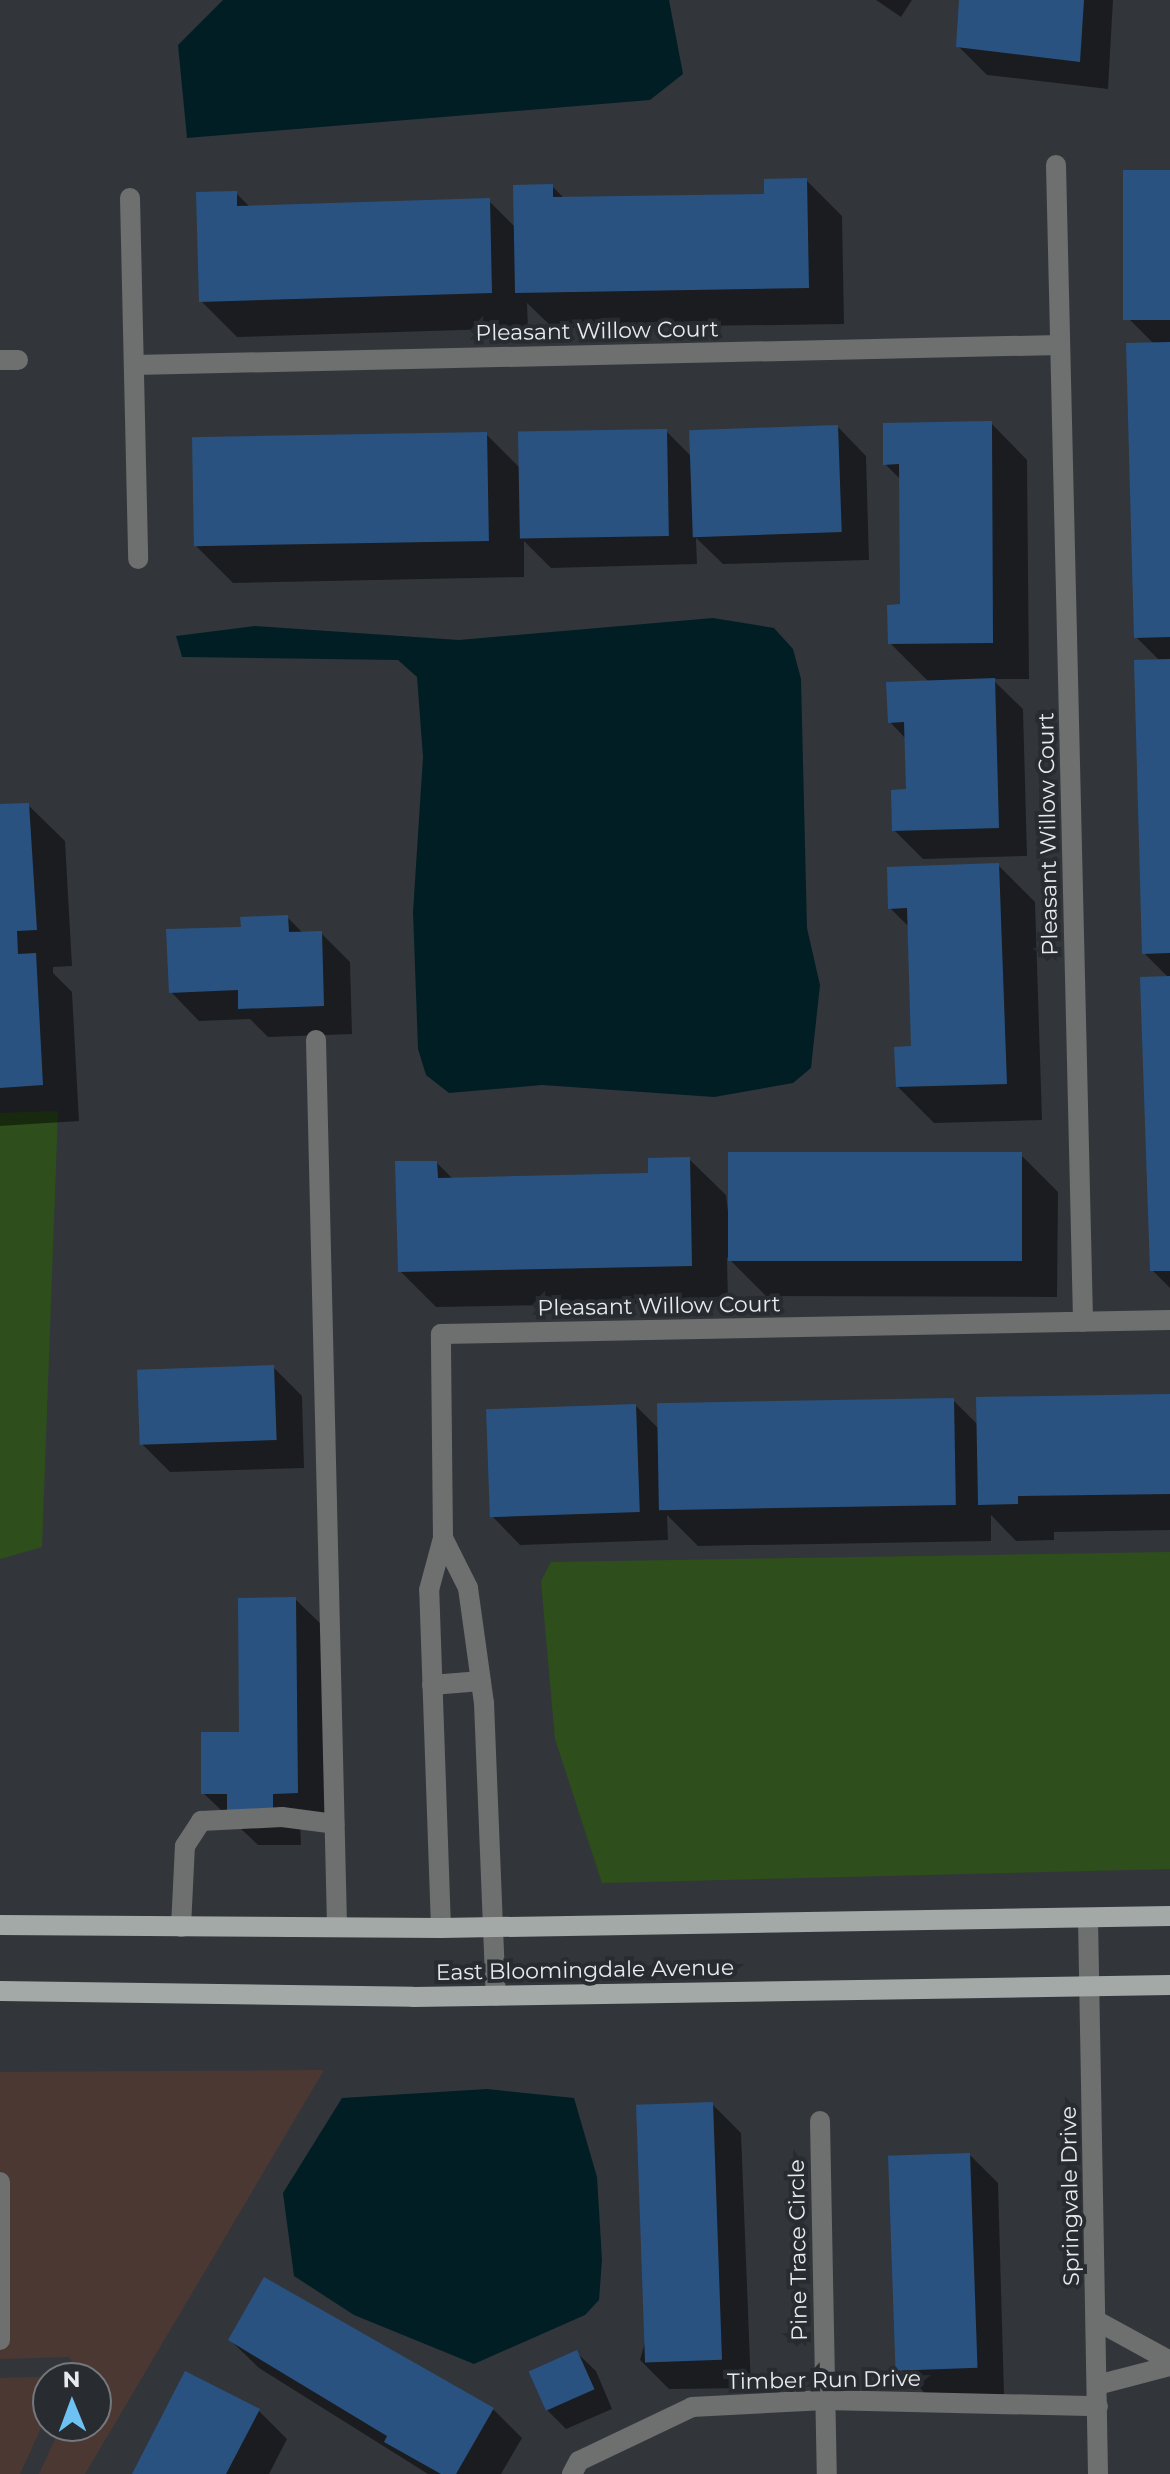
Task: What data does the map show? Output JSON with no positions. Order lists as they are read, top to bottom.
{
  "streets": {
    "main road": ["East Bloomingdale Avenue"],
    "street": [
      "Pleasant Willow Court",
      "Springvale Drive",
      "Pine Trace Circle",
      "Timber Run Drive"
    ]
  },
  "crossings": [
    ["Pleasant Willow Court", "East Bloomingdale Avenue"],
    ["East Bloomingdale Avenue", "Springvale Drive"],
    ["Springvale Drive", "Timber Run Drive"],
    ["Pine Trace Circle", "Timber Run Drive"]
  ],
  "north": "top"
}
